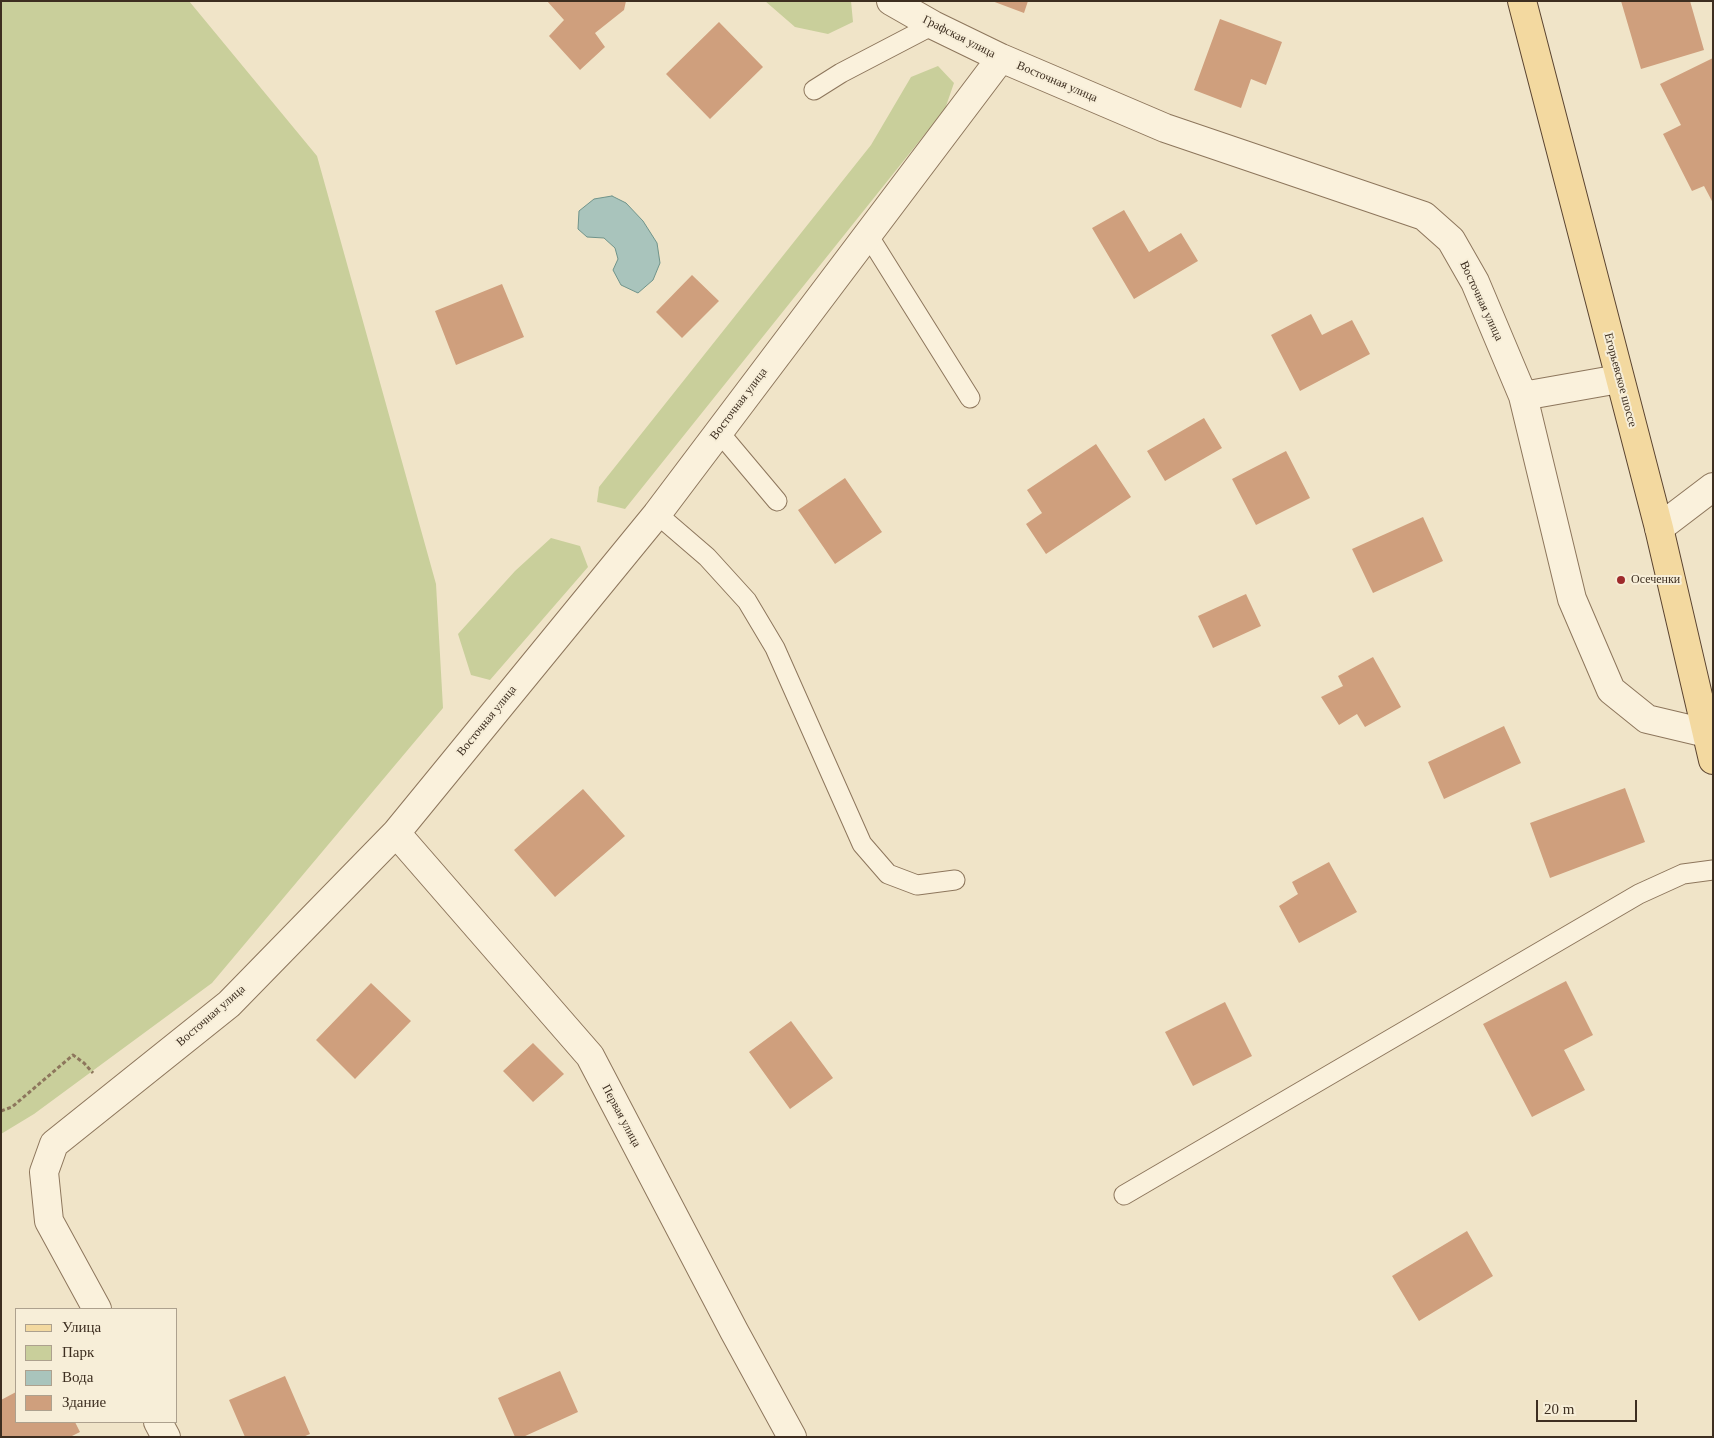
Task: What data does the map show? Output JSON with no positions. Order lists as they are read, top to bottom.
{
  "streets": {
    "main road": ["Егорьевское шоссе"],
    "street": ["Графская улица", "Восточная улица", "Первая улица"]
  },
  "crossings": [
    ["Графская улица", "Восточная улица"],
    ["Восточная улица", "Егорьевское шоссе"],
    ["Восточная улица", "Первая улица"]
  ],
  "places": ["Осеченки"],
  "legend": [
    "Улица",
    "Парк",
    "Вода",
    "Здание"
  ],
  "scale_bar": "20 m"
}
